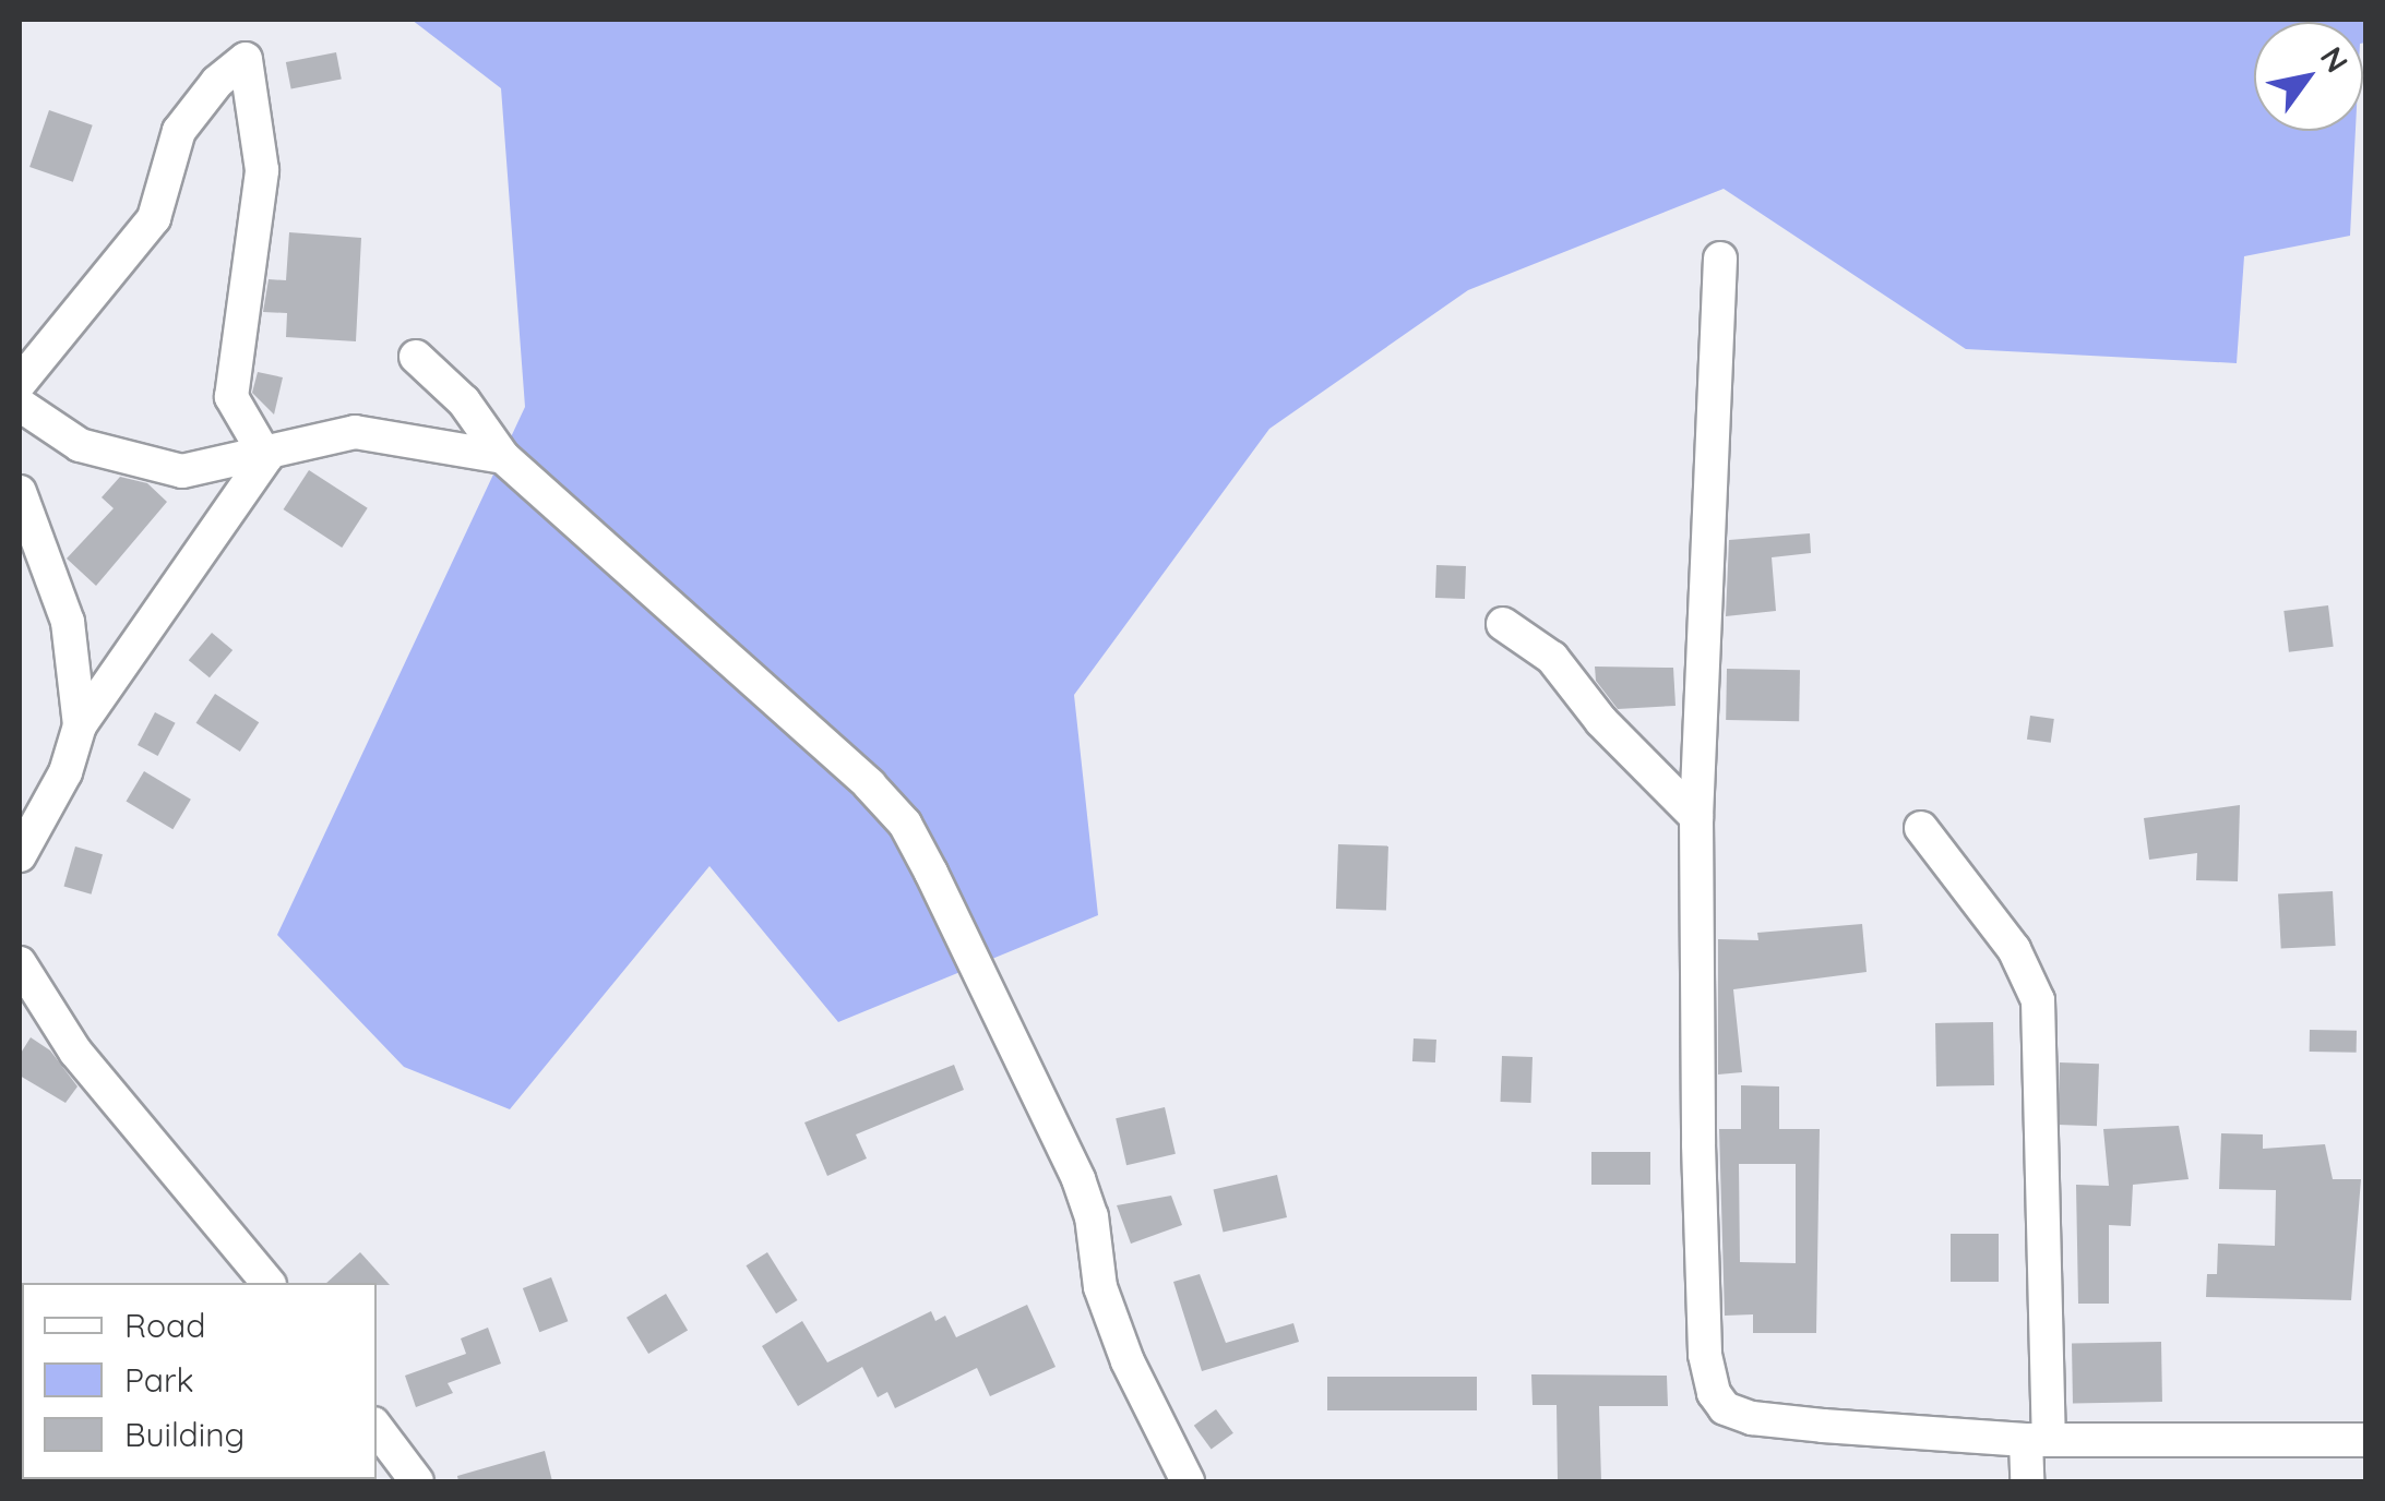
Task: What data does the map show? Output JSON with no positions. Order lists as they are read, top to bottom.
{
  "legend": ["Road", "Park", "Building"],
  "north": "top right"
}
